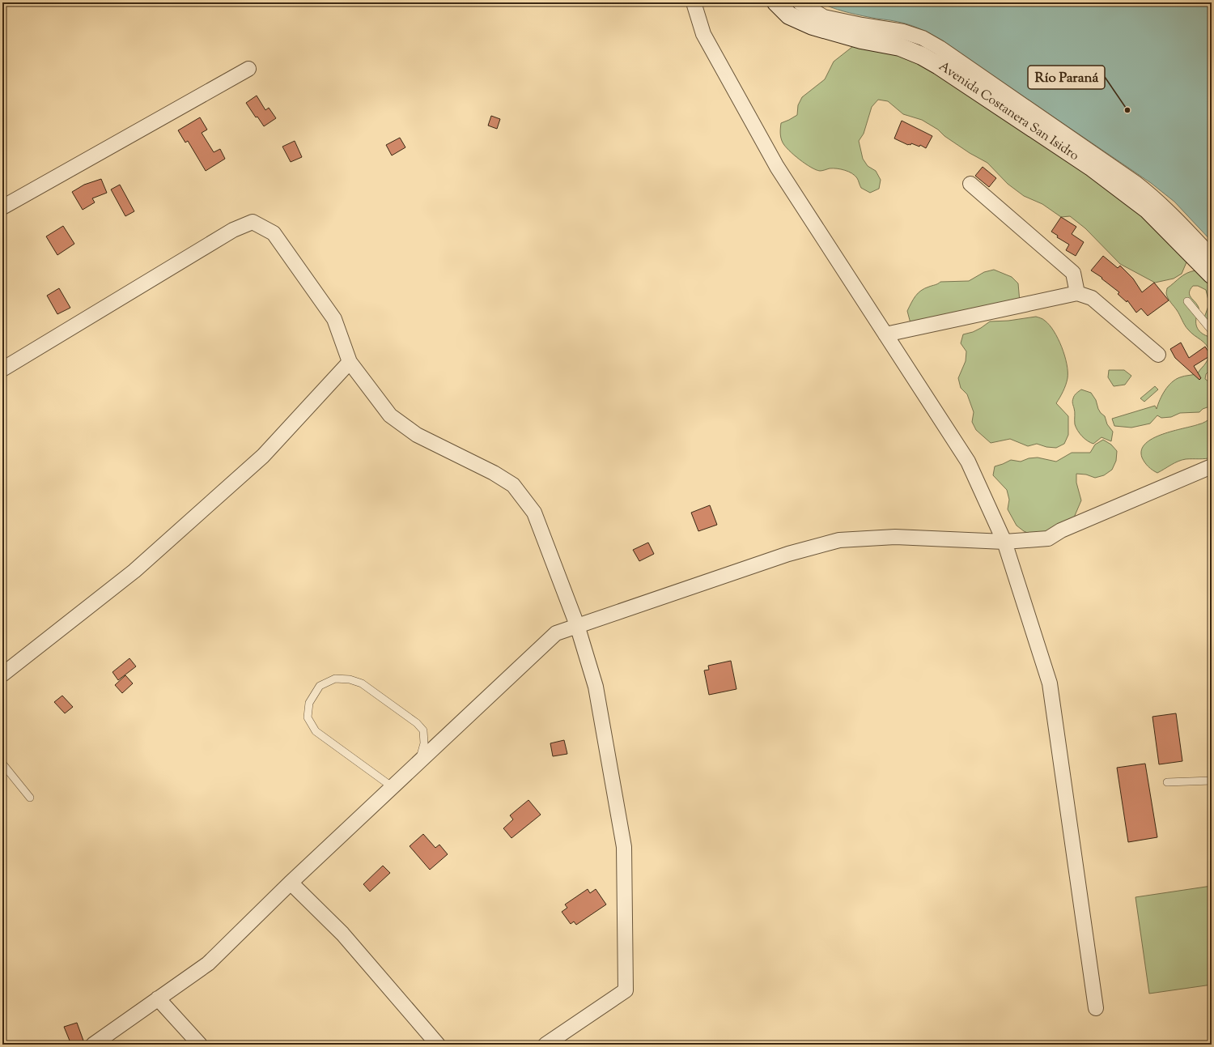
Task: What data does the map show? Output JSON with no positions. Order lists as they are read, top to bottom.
{
  "streets": {
    "main road": ["Avenida Costanera San Isidro"]
  },
  "places": ["Río Paraná"]
}
